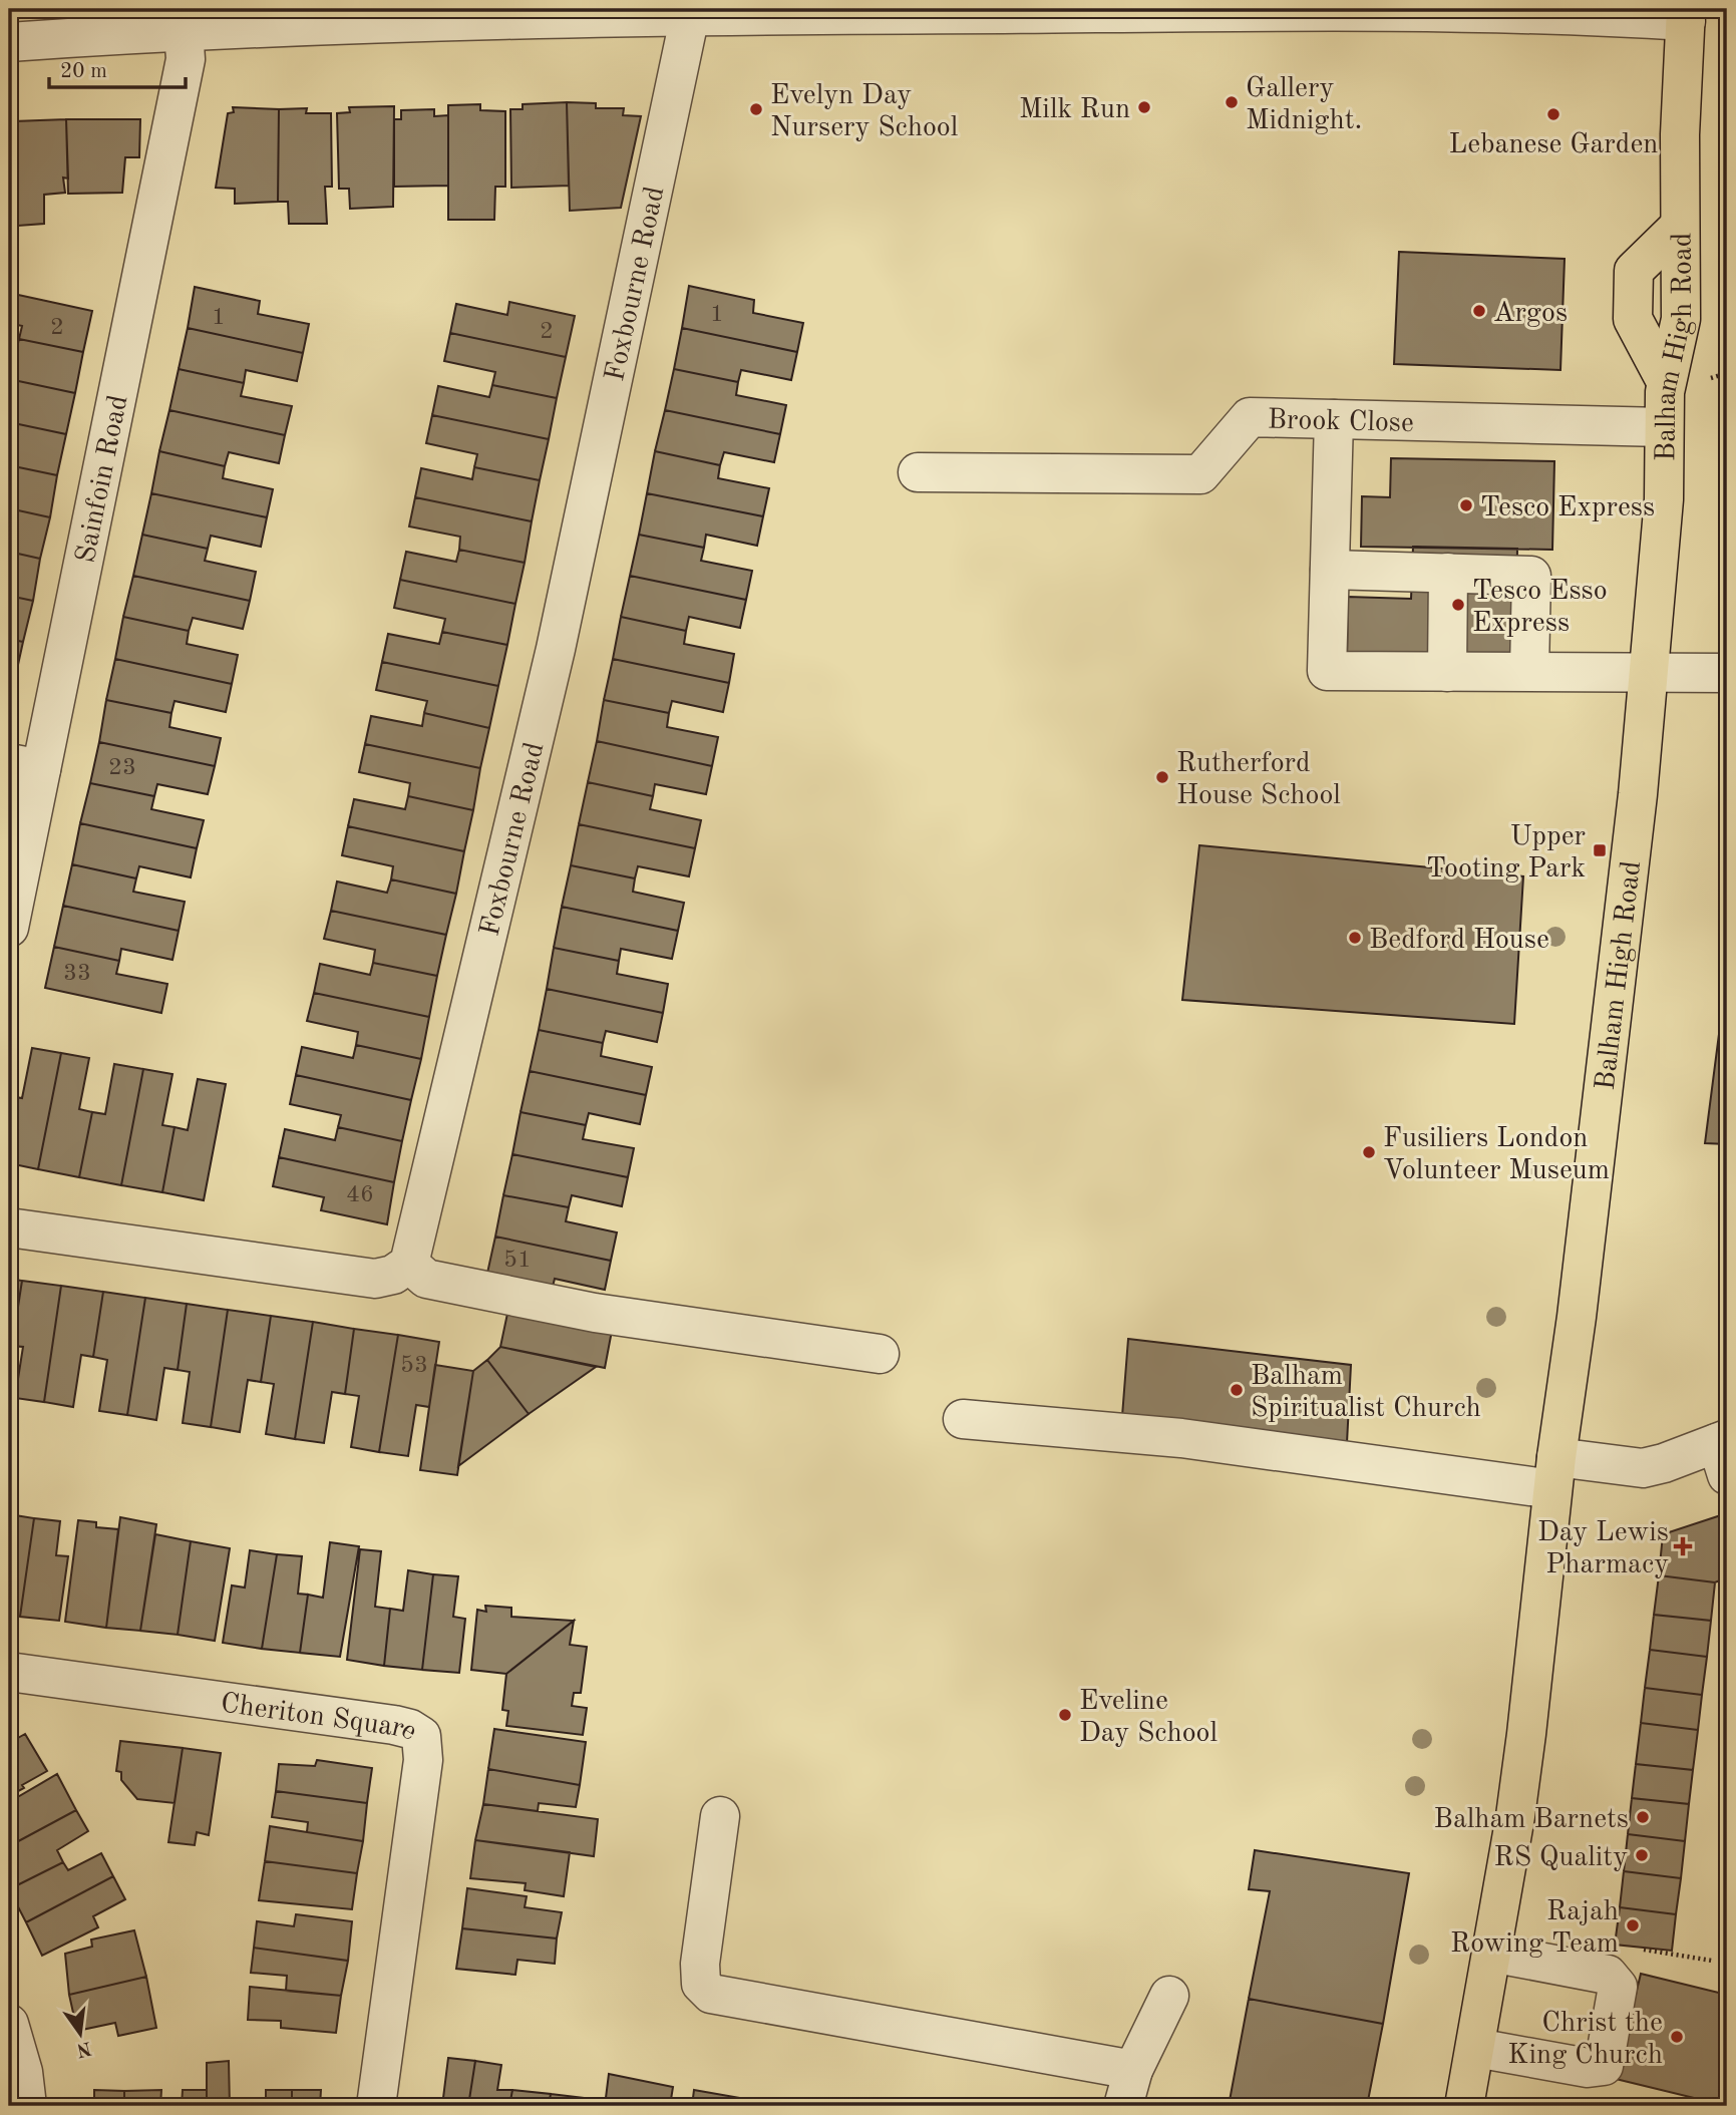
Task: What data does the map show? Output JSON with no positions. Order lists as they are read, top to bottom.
{
  "streets": {
    "highway": ["Balham High Road"],
    "street": [
      "Foxbourne Road",
      "Brook Close",
      "Sainfoin Road",
      "Cheriton Square"
    ]
  },
  "crossings": [
    ["Balham High Road", "Brook Close"]
  ],
  "places": {
    "other": [
      "Gallery Midnight.",
      "Milk Run",
      "Evelyn Day Nursery School",
      "Lebanese Garden",
      "Argos",
      "Tesco Express",
      "Tesco Esso Express",
      "Rutherford House School",
      "Bedford House",
      "Fusiliers London Volunteer Museum",
      "Balham Spiritualist Church",
      "Eveline Day School",
      "Balham Barnets",
      "RS Quality",
      "Rajah Rowing Team",
      "Christ the King Church"
    ],
    "transit": ["Upper Tooting Park"],
    "health": ["Day Lewis Pharmacy"]
  },
  "house_numbers": [
    "1",
    "1",
    "2",
    "2",
    "23",
    "33",
    "46",
    "51",
    "53"
  ],
  "scale_bar": "20 m",
  "north": "bottom"
}
